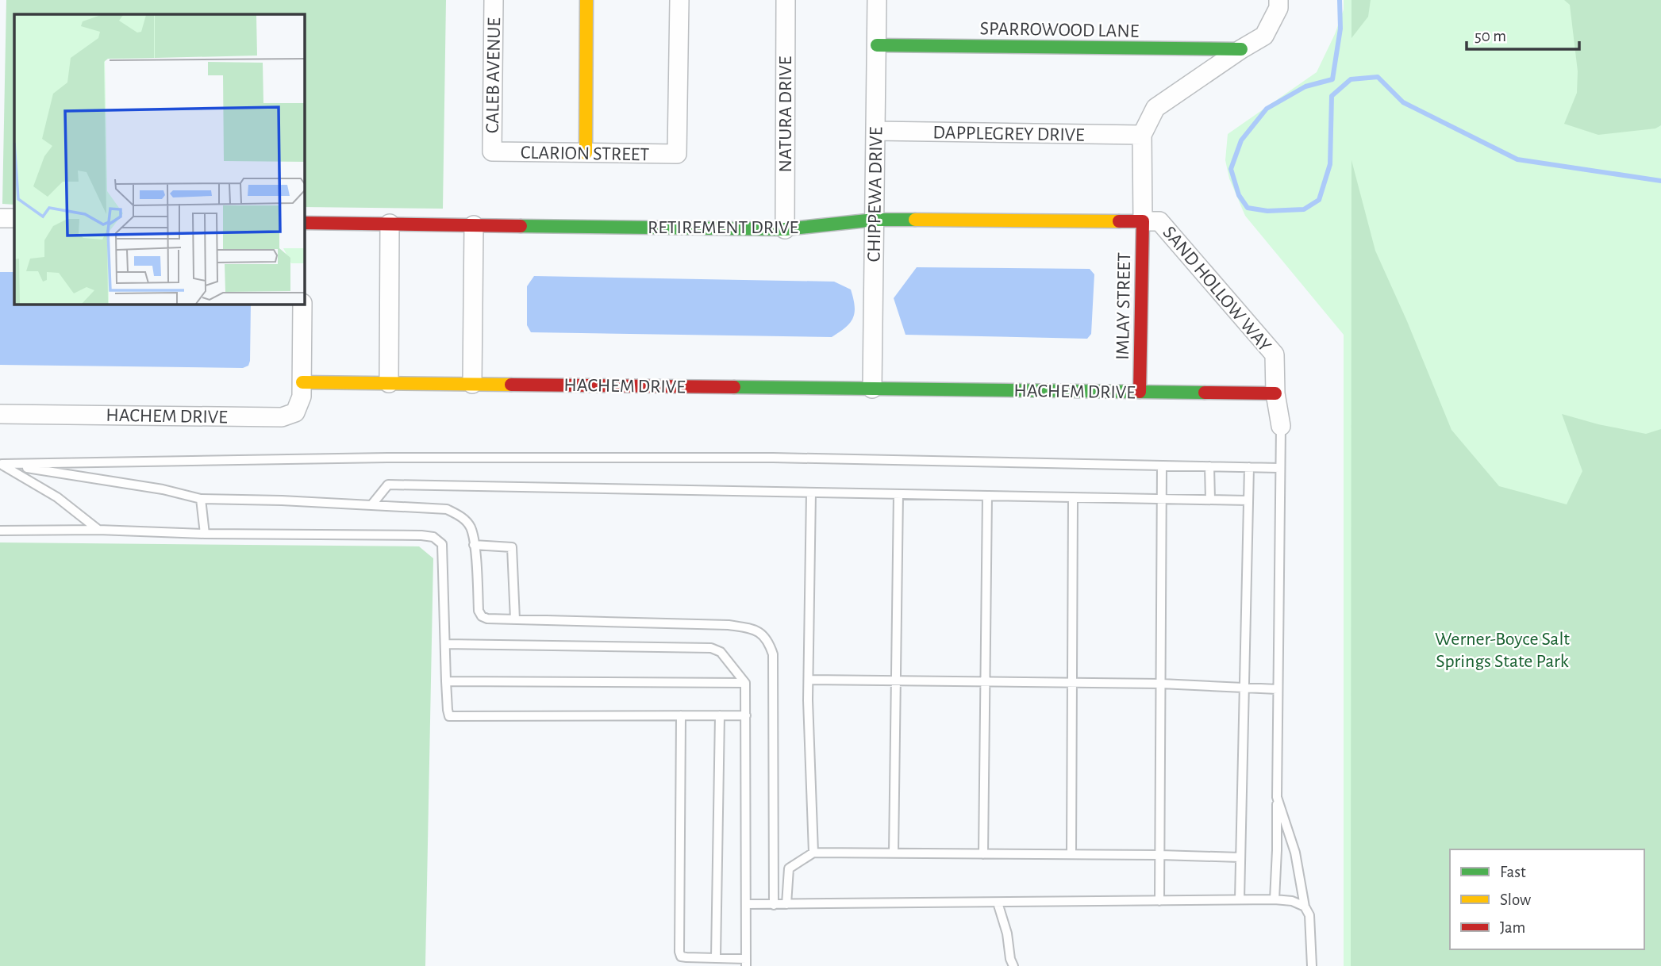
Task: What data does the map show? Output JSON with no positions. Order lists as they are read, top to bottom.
{
  "streets": {
    "street": [
      "SPARROWOOD LANE",
      "CALEB AVENUE",
      "NATURA DRIVE",
      "DAPPLEGREY DRIVE",
      "CLARION STREET",
      "CHIPPEWA DRIVE",
      "RETIREMENT DRIVE",
      "SAND HOLLOW WAY",
      "IMLAY STREET",
      "HACHEM DRIVE"
    ]
  },
  "crossings": [
    ["SPARROWOOD LANE", "CHIPPEWA DRIVE"],
    ["SPARROWOOD LANE", "SAND HOLLOW WAY"],
    ["CALEB AVENUE", "CLARION STREET"],
    ["NATURA DRIVE", "RETIREMENT DRIVE"],
    ["DAPPLEGREY DRIVE", "CHIPPEWA DRIVE"],
    ["DAPPLEGREY DRIVE", "SAND HOLLOW WAY"],
    ["CHIPPEWA DRIVE", "RETIREMENT DRIVE"],
    ["CHIPPEWA DRIVE", "HACHEM DRIVE"],
    ["RETIREMENT DRIVE", "SAND HOLLOW WAY"],
    ["RETIREMENT DRIVE", "IMLAY STREET"],
    ["SAND HOLLOW WAY", "IMLAY STREET"],
    ["SAND HOLLOW WAY", "HACHEM DRIVE"],
    ["IMLAY STREET", "HACHEM DRIVE"]
  ],
  "parks": ["Werner-Boyce Salt Springs State Park"],
  "legend": ["Fast", "Slow", "Jam"],
  "scale_bar": "50 m"
}
